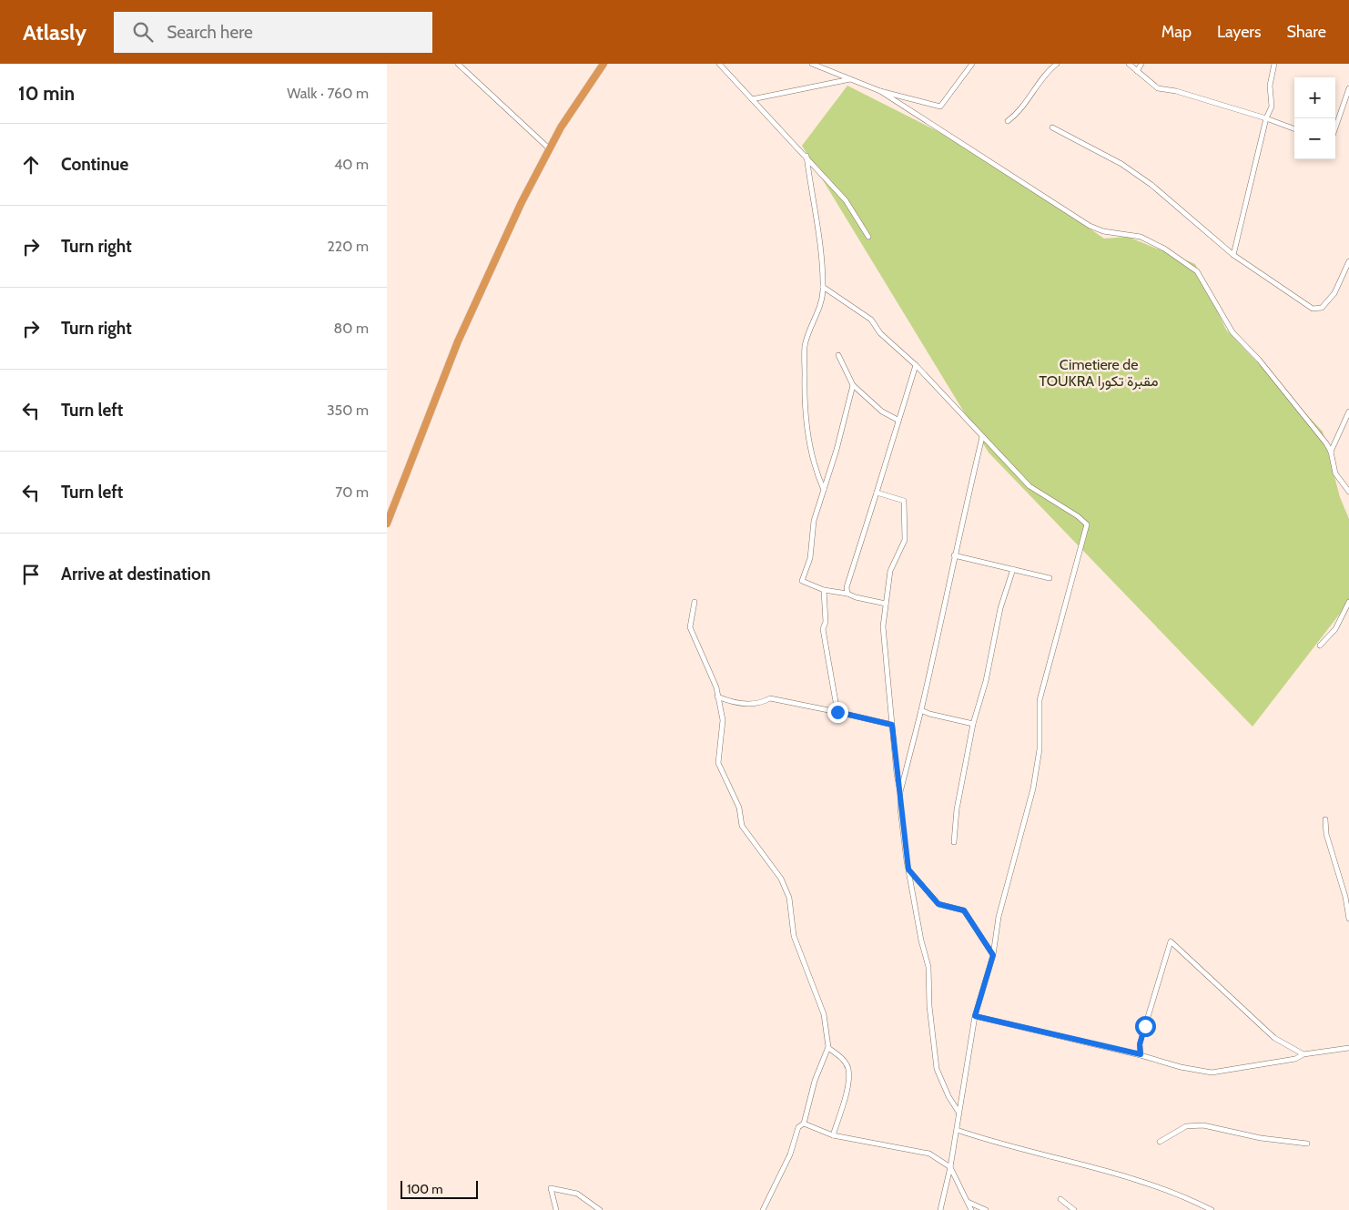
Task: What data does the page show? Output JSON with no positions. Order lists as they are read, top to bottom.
{
  "parks": ["Cimetiere de TOUKRA مقبرة تكورا"],
  "scale_bar": "100 m",
  "page": {
    "header": "Atlasly",
    "search": "Search here",
    "nav": ["Map", "Layers", "Share"],
    "heading": ["10 min", "Walk · 760 m"],
    "map_buttons": ["+", "−"],
    "list": [
      ["Continue", "40 m"],
      ["Turn right", "220 m"],
      ["Turn right", "80 m"],
      ["Turn left", "350 m"],
      ["Turn left", "70 m"],
      "Arrive at destination"
    ],
    "scale": "100 m"
  }
}
